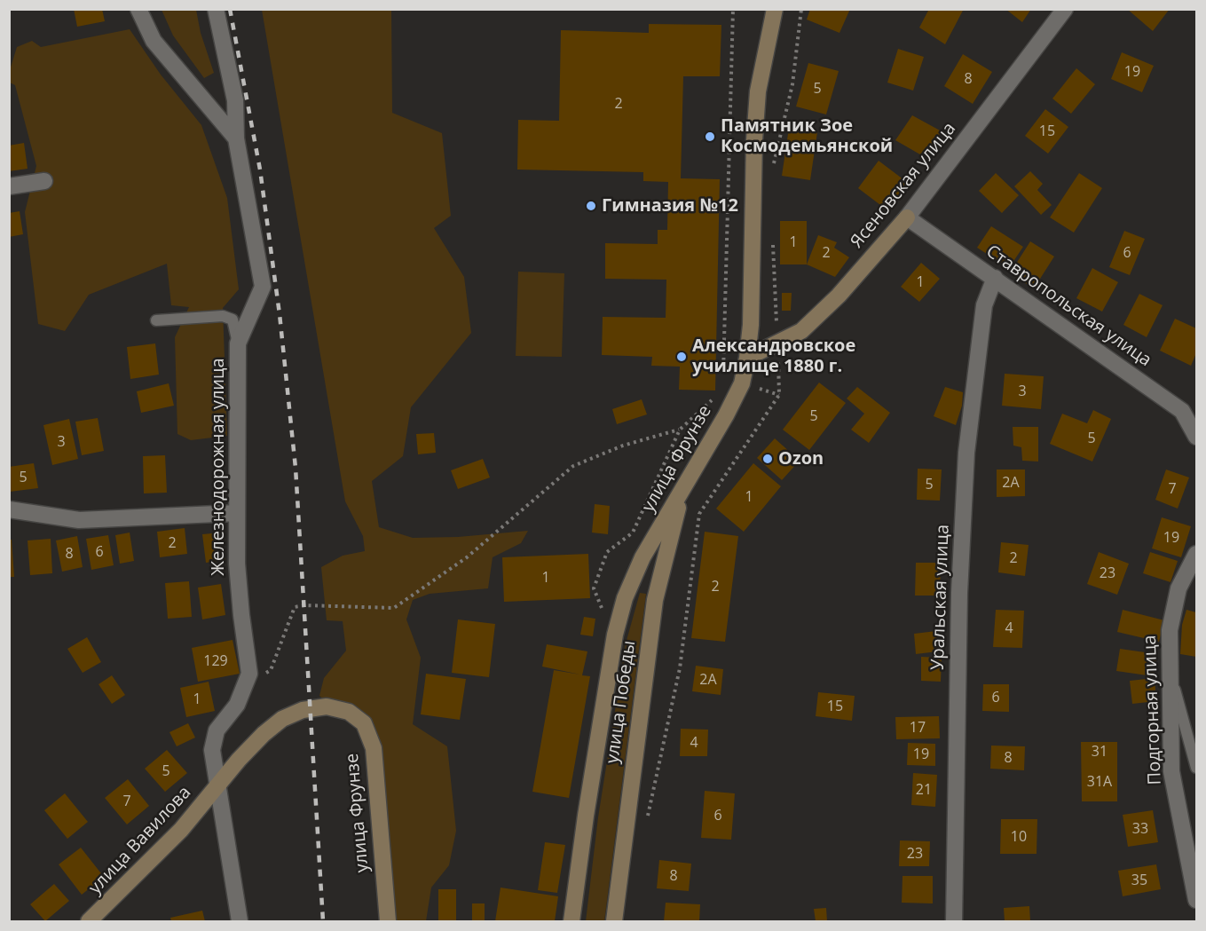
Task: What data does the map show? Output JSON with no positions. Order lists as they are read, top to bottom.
{
  "streets": {
    "main road": [
      "Ясеновская улица",
      "улица Фрунзе",
      "улица Победы",
      "улица Вавилова"
    ],
    "street": [
      "Ставропольская улица",
      "Железнодорожная улица",
      "Уральская улица",
      "Подгорная улица"
    ]
  },
  "crossings": [
    ["Ясеновская улица", "Ставропольская улица"],
    ["Ясеновская улица", "улица Фрунзе"],
    ["Ставропольская улица", "Уральская улица"],
    ["улица Фрунзе", "Железнодорожная улица"],
    ["улица Фрунзе", "улица Победы"],
    ["улица Фрунзе", "улица Вавилова"],
    ["Железнодорожная улица", "улица Вавилова"]
  ],
  "places": [
    "Памятник Зое Космодемьянской",
    "Гимназия №12",
    "Александровское училище 1880 г.",
    "Ozon"
  ],
  "house_numbers": [
    "19",
    "8",
    "5",
    "2",
    "15",
    "1",
    "2",
    "6",
    "1",
    "3",
    "5",
    "5",
    "3",
    "5",
    "2А",
    "5",
    "7",
    "1",
    "19",
    "2",
    "6",
    "8",
    "2",
    "23",
    "1",
    "2",
    "4",
    "129",
    "2А",
    "6",
    "1",
    "15",
    "17",
    "4",
    "31",
    "19",
    "8",
    "5",
    "31А",
    "21",
    "7",
    "6",
    "33",
    "10",
    "23",
    "8",
    "35"
  ]
}
